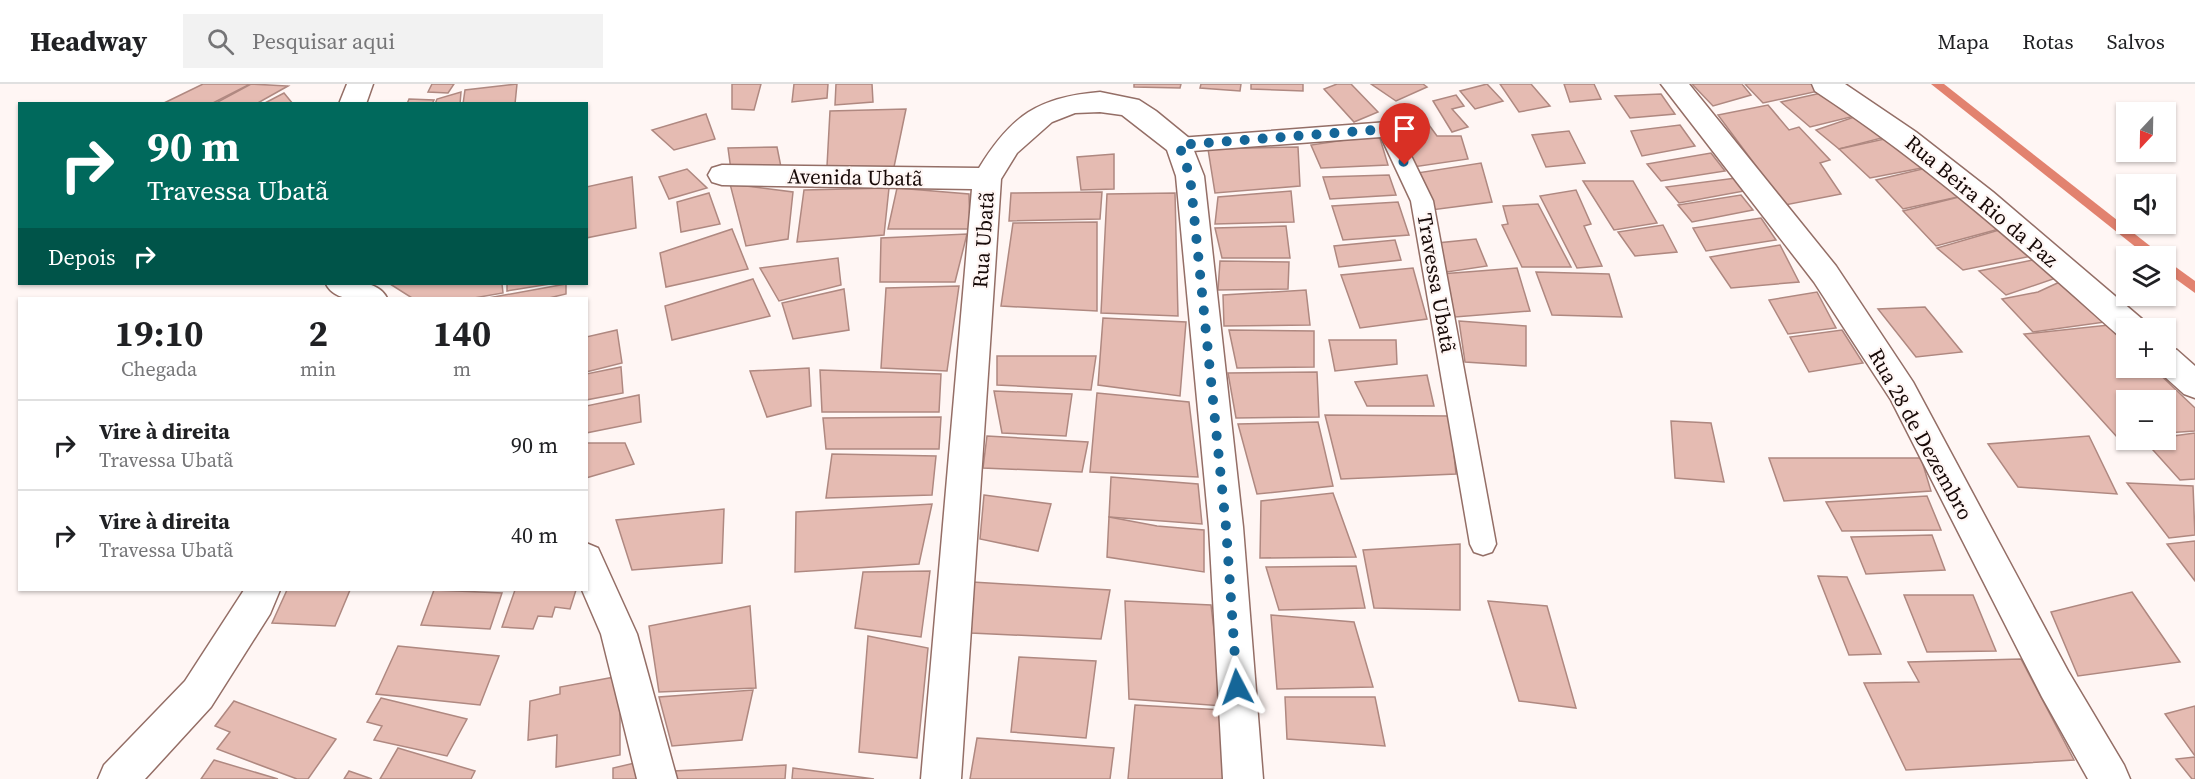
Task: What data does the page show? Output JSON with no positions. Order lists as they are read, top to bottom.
{
  "streets": {
    "street": [
      "Avenida Ubatã",
      "Rua Beira Rio da Paz",
      "Rua Ubatã",
      "Rua 28 de Dezembro"
    ],
    "lane": ["Travessa Ubatã"]
  },
  "crossings": [
    ["Avenida Ubatã", "Rua Ubatã"],
    ["Rua Ubatã", "Travessa Ubatã"]
  ],
  "north": "bottom",
  "page": {
    "header": "Headway",
    "search": "Pesquisar aqui",
    "nav": ["Mapa", "Rotas", "Salvos"],
    "map_buttons": ["+", "−"],
    "turn": ["90 m", "Travessa Ubatã"],
    "then": "Depois",
    "eta": [
      "19:10",
      "Chegada",
      "2",
      "min",
      "140",
      "m"
    ],
    "list": [
      {
        "name": "Vire à direita",
        "note": "Travessa Ubatã",
        "value": "90 m"
      },
      {
        "name": "Vire à direita",
        "note": "Travessa Ubatã",
        "value": "40 m"
      }
    ]
  }
}
